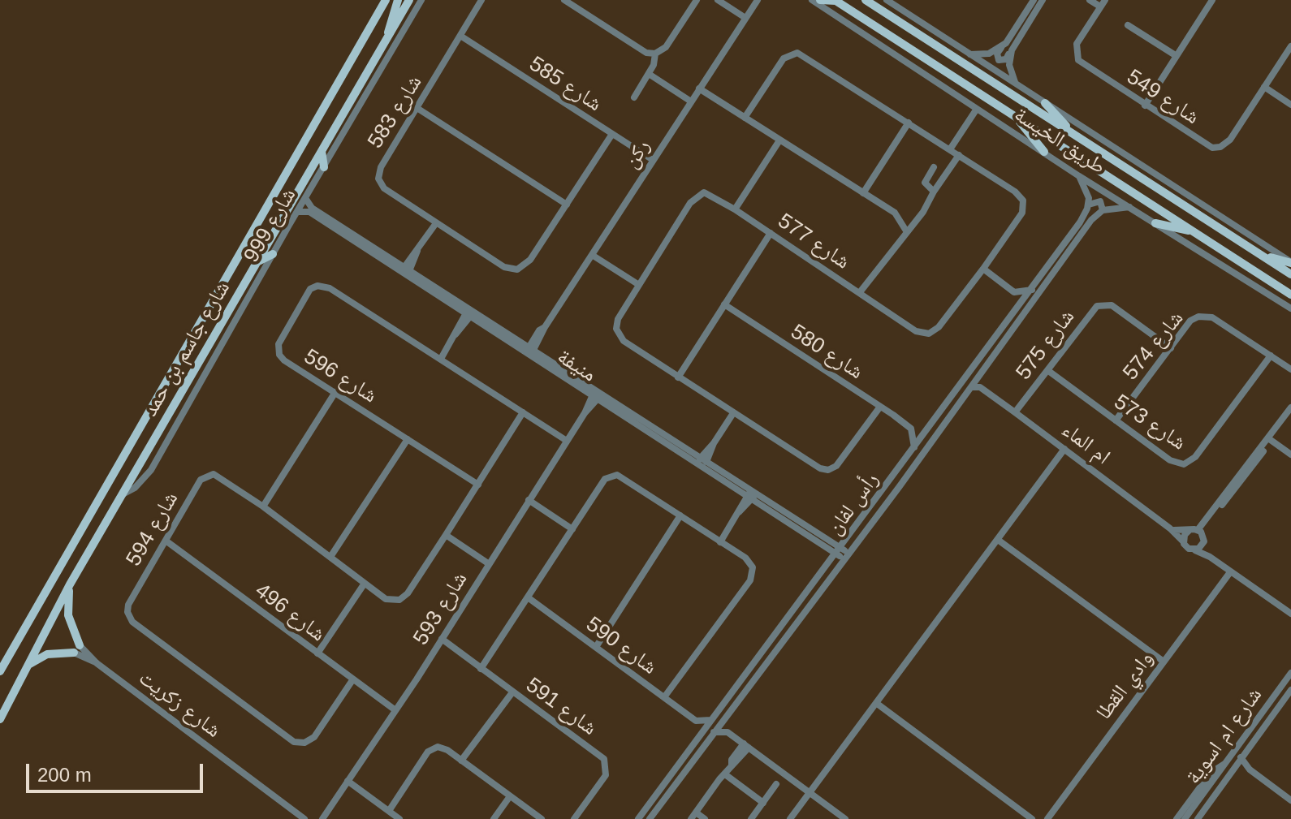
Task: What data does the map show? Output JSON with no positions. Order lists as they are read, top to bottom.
{
  "streets": {
    "main road": ["طريق الخيسة", "شارع جاسم بن حمد"],
    "street": [
      "شارع 585",
      "شارع 549",
      "شارع 583",
      "ركن",
      "شارع 999",
      "شارع 577",
      "شارع 575",
      "شارع 574",
      "شارع 580",
      "منيفة",
      "شارع 596",
      "شارع 573",
      "ام الماء",
      "رأس لفان",
      "شارع 594",
      "شارع 593",
      "شارع 496",
      "شارع 590",
      "وادي القطا",
      "شارع زكريت",
      "شارع 591",
      "شارع ام اسوية"
    ]
  },
  "crossings": [
    ["شارع 585", "شارع 583"],
    ["شارع 585", "ركن"],
    ["ركن", "منيفة"],
    ["شارع 999", "شارع جاسم بن حمد"],
    ["شارع 999", "منيفة"],
    ["شارع 577", "شارع 580"],
    ["شارع 575", "شارع 574"],
    ["شارع 575", "شارع 573"],
    ["شارع 575", "ام الماء"],
    ["شارع 574", "شارع 573"],
    ["منيفة", "رأس لفان"],
    ["منيفة", "شارع 593"],
    ["شارع 596", "شارع 594"],
    ["شارع 596", "شارع 593"],
    ["شارع 594", "شارع 496"],
    ["شارع 593", "شارع 496"],
    ["شارع 593", "شارع 591"]
  ],
  "scale_bar": "200 m"
}
